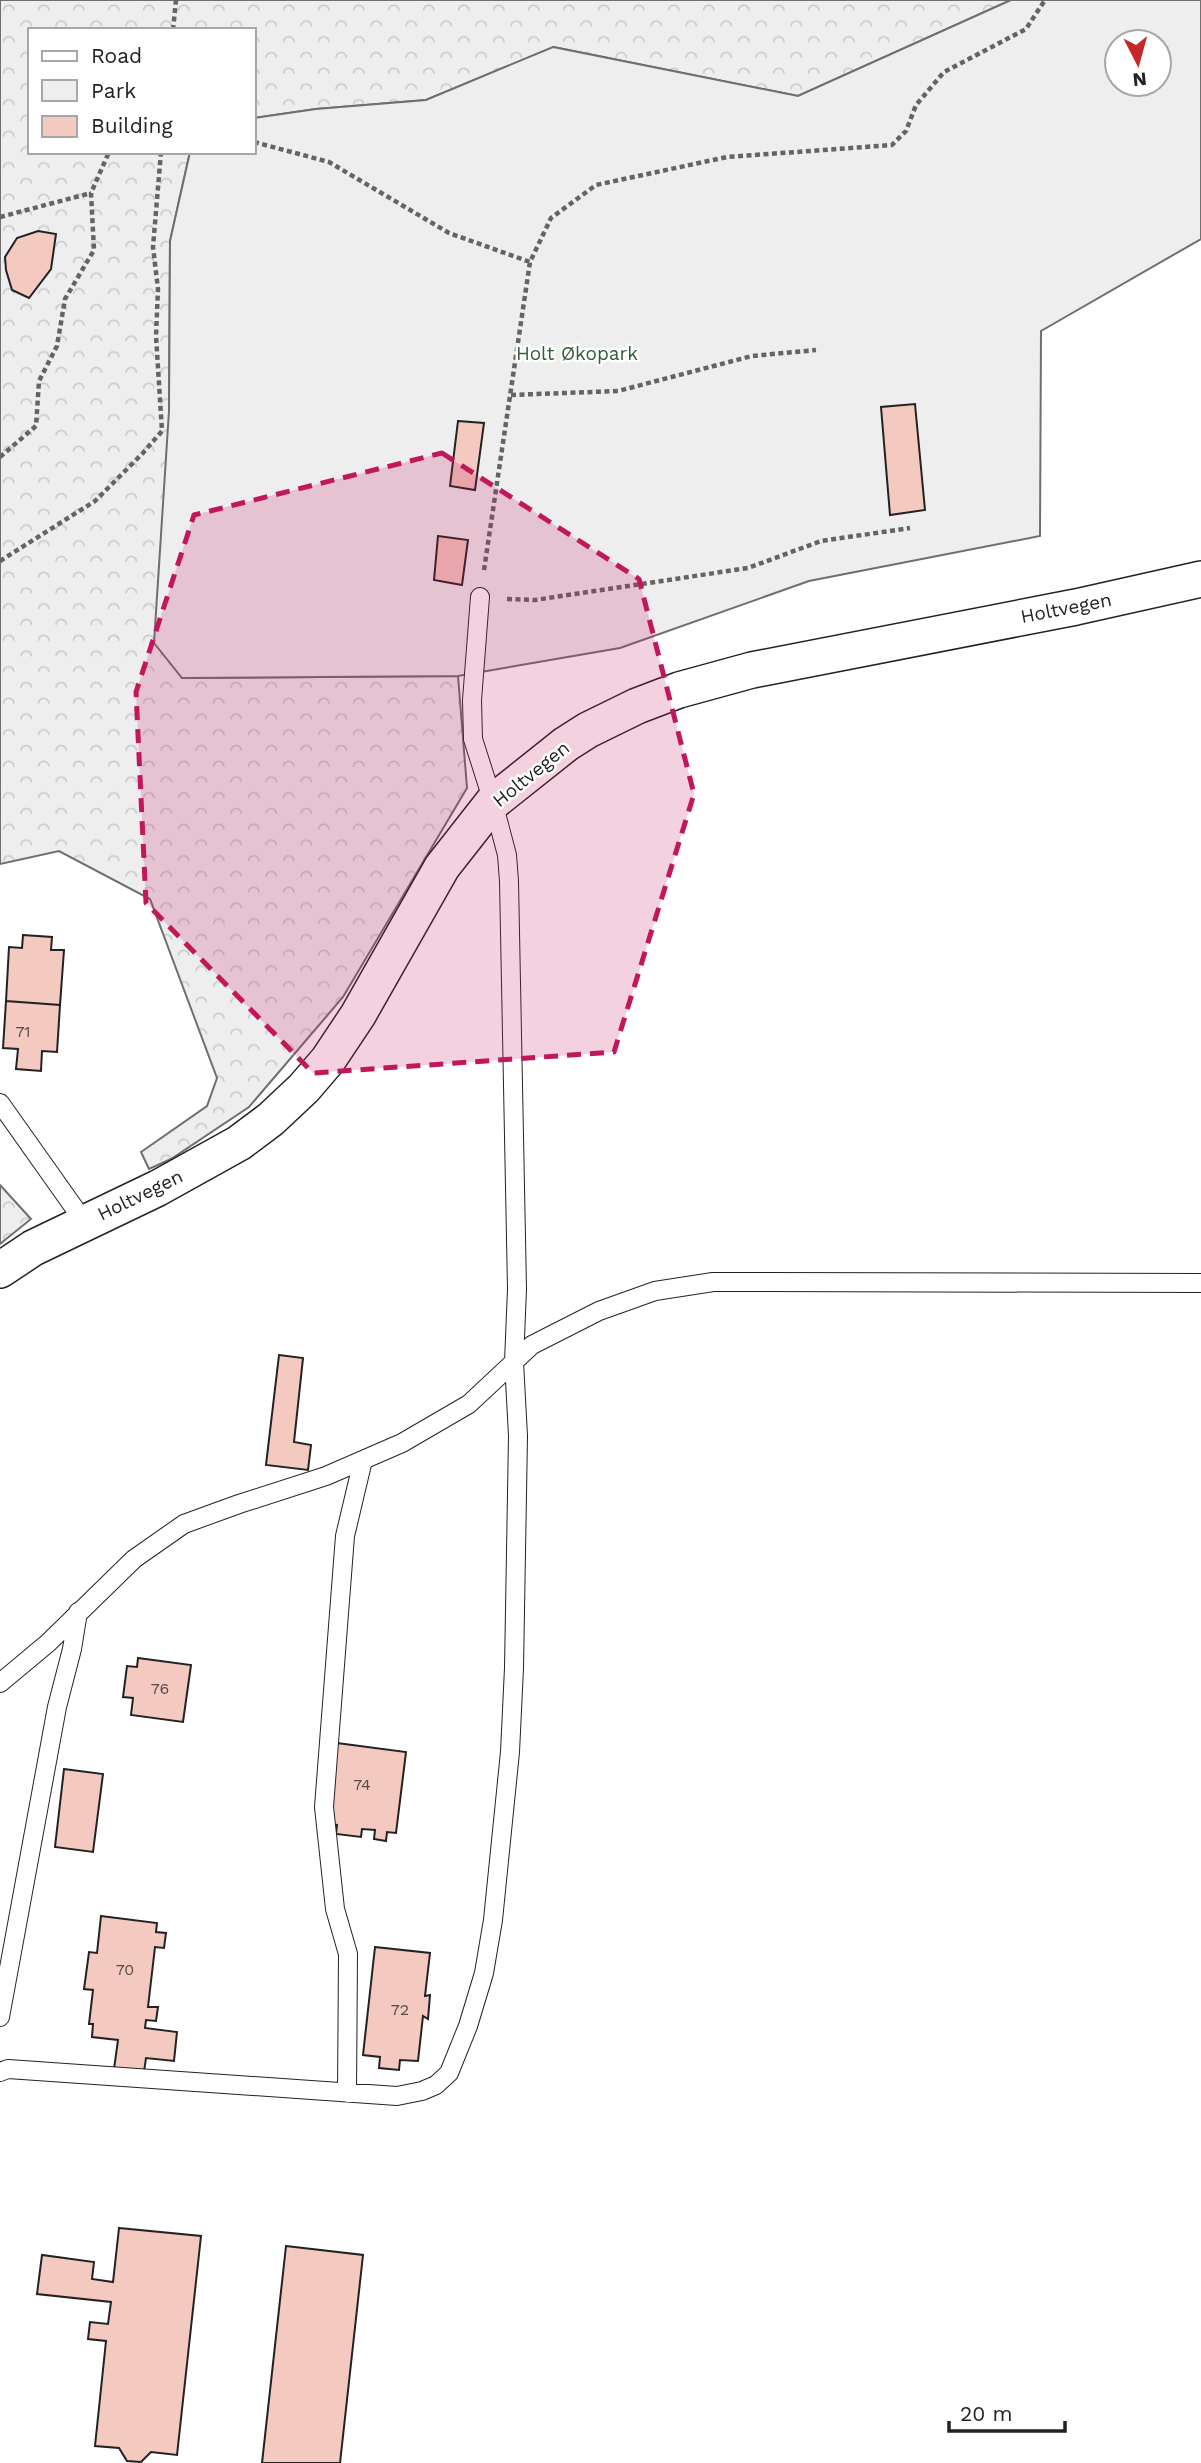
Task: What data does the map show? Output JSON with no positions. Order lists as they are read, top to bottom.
{
  "streets": {
    "street": ["Holtvegen"]
  },
  "parks": ["Holt Økopark"],
  "house_numbers": [
    "71",
    "76",
    "74",
    "70",
    "72"
  ],
  "legend": ["Road", "Park", "Building"],
  "scale_bar": "20 m",
  "north": "bottom"
}
